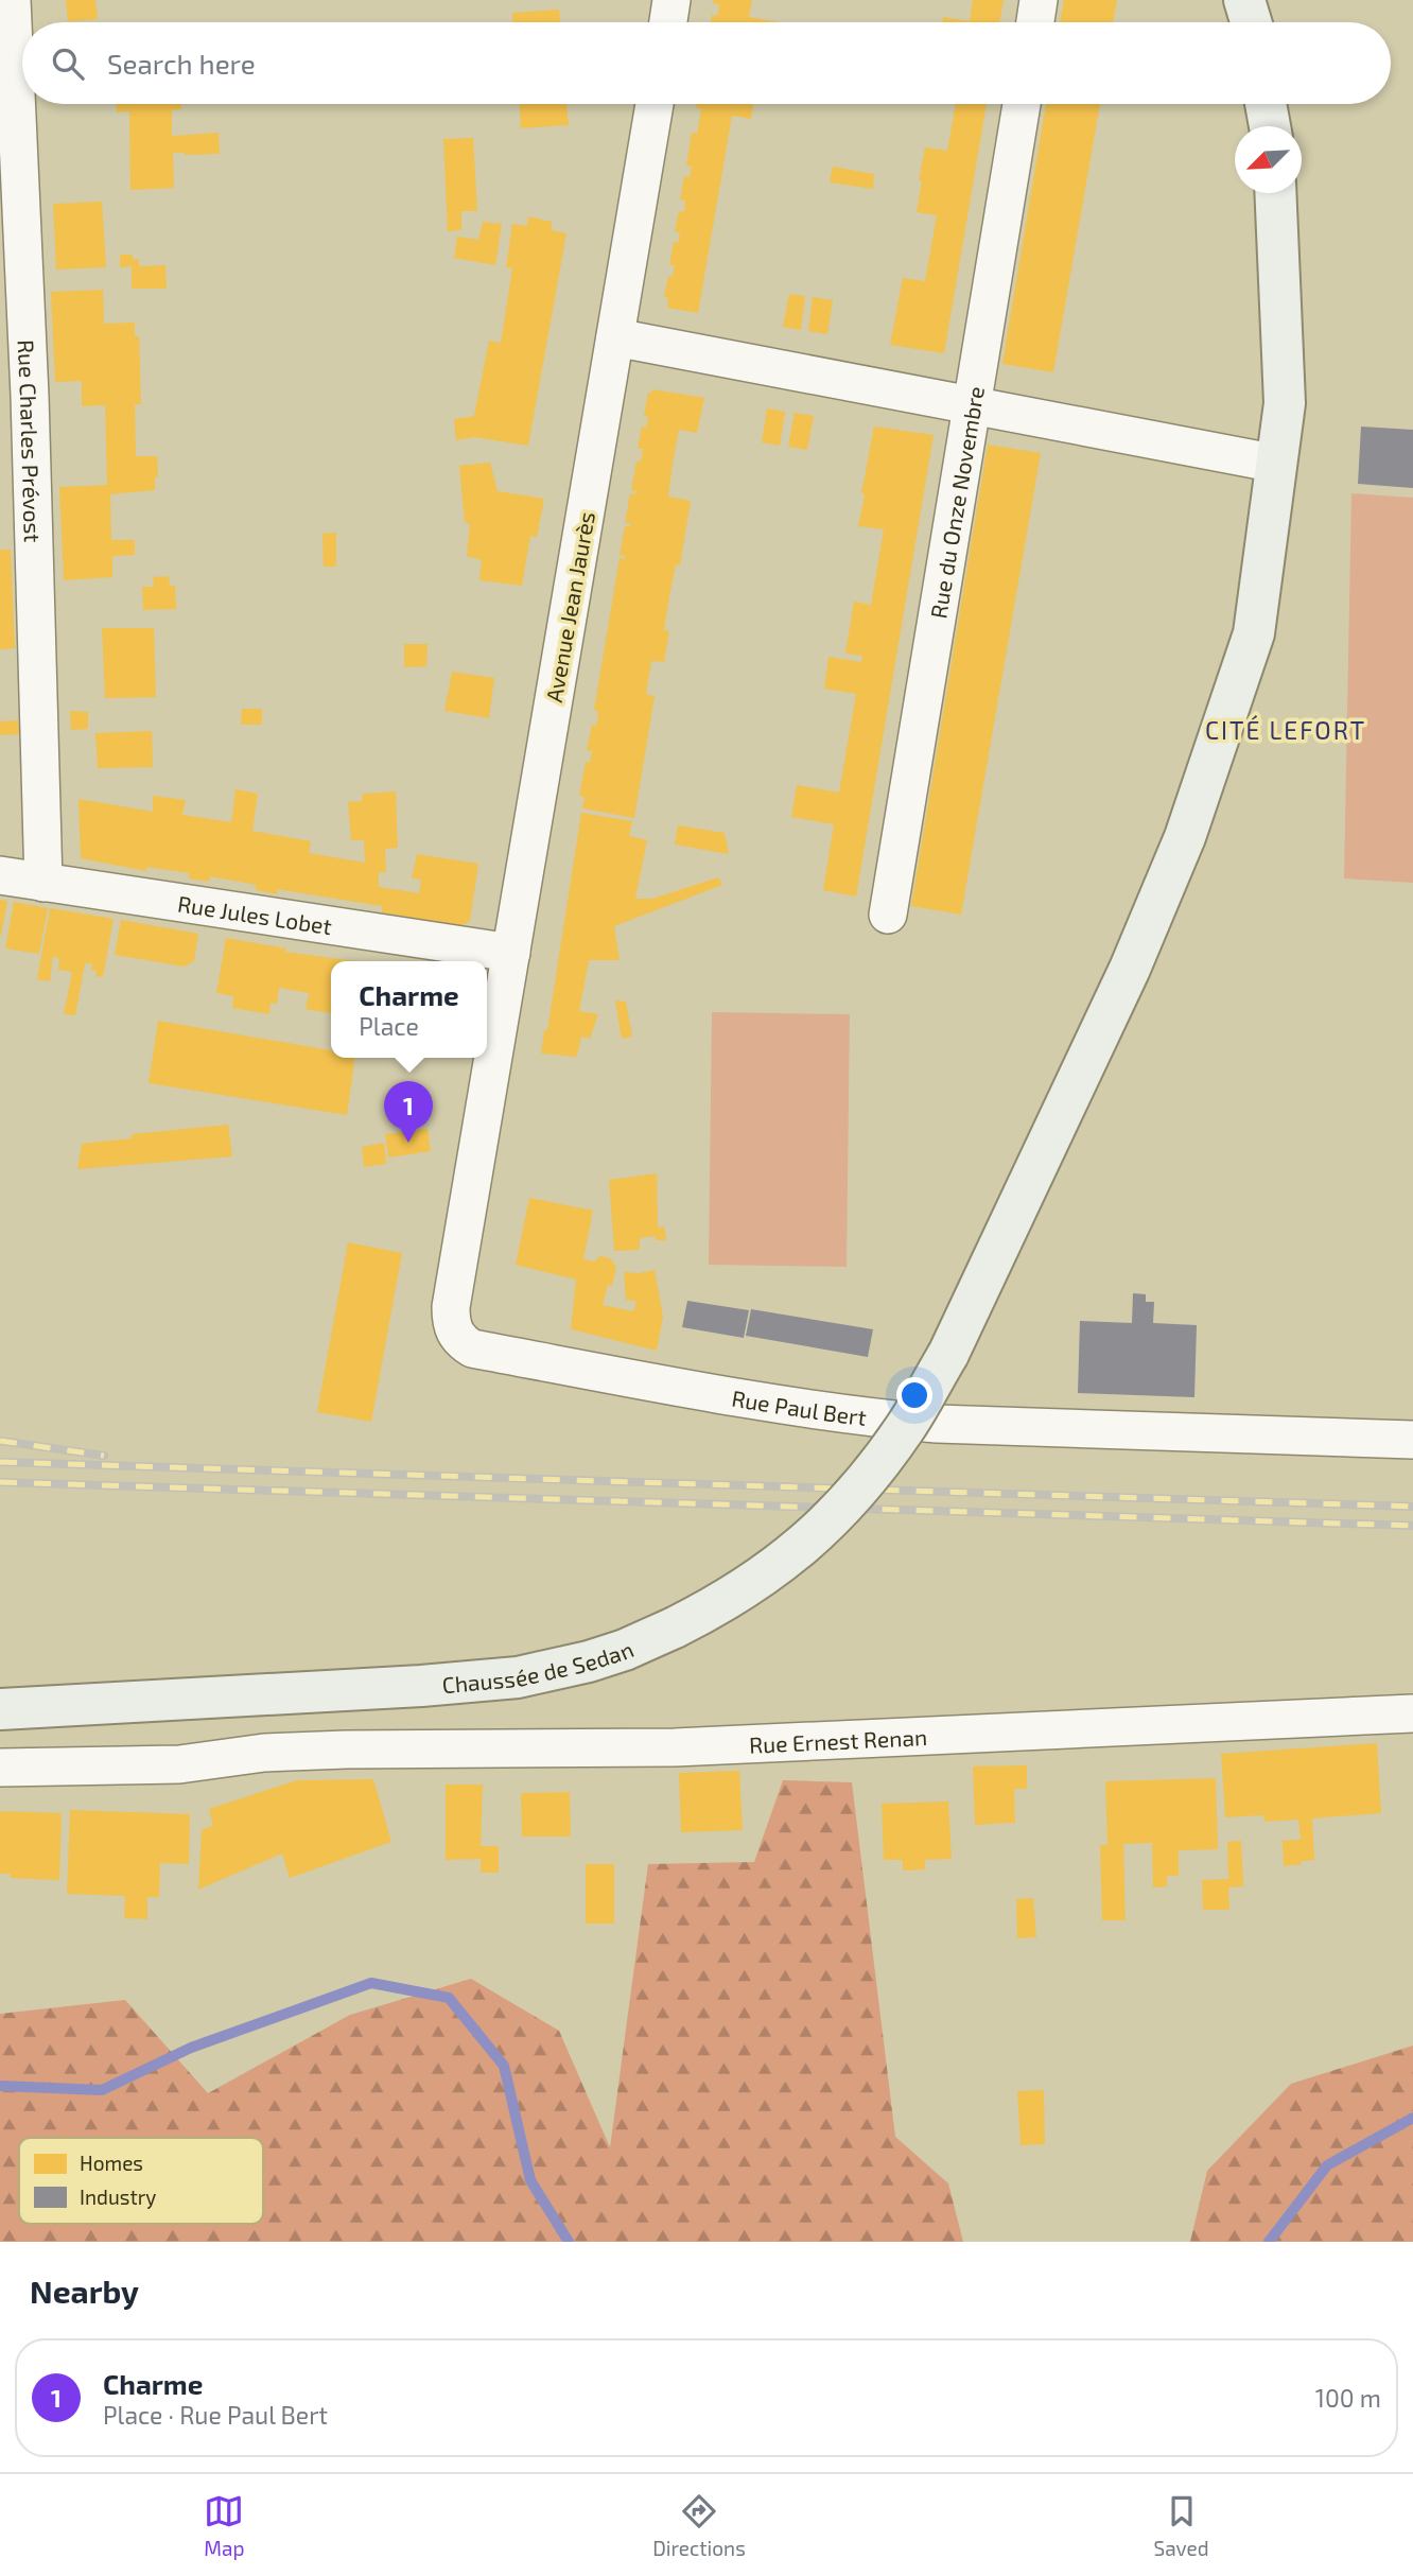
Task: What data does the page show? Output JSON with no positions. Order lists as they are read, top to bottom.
{
  "streets": {
    "main road": ["Chaussée de Sedan"],
    "street": [
      "Rue Charles Prévost",
      "Rue du Onze Novembre",
      "Avenue Jean Jaurès",
      "Rue Jules Lobet",
      "Rue Paul Bert",
      "Rue Ernest Renan"
    ]
  },
  "crossings": [
    ["Rue Charles Prévost", "Rue Jules Lobet"],
    ["Avenue Jean Jaurès", "Rue Jules Lobet"],
    ["Avenue Jean Jaurès", "Rue Paul Bert"]
  ],
  "districts": ["CITÉ LEFORT"],
  "legend": ["Homes", "Industry"],
  "north": "bottom left",
  "page": {
    "search": "Search here",
    "popup": ["Charme", "Place"],
    "pins": "1",
    "heading": "Nearby",
    "list": [
      {
        "mark": "1",
        "name": "Charme",
        "note": "Place · Rue Paul Bert",
        "value": "100 m"
      }
    ],
    "nav": ["Map", "Directions", "Saved"]
  }
}
